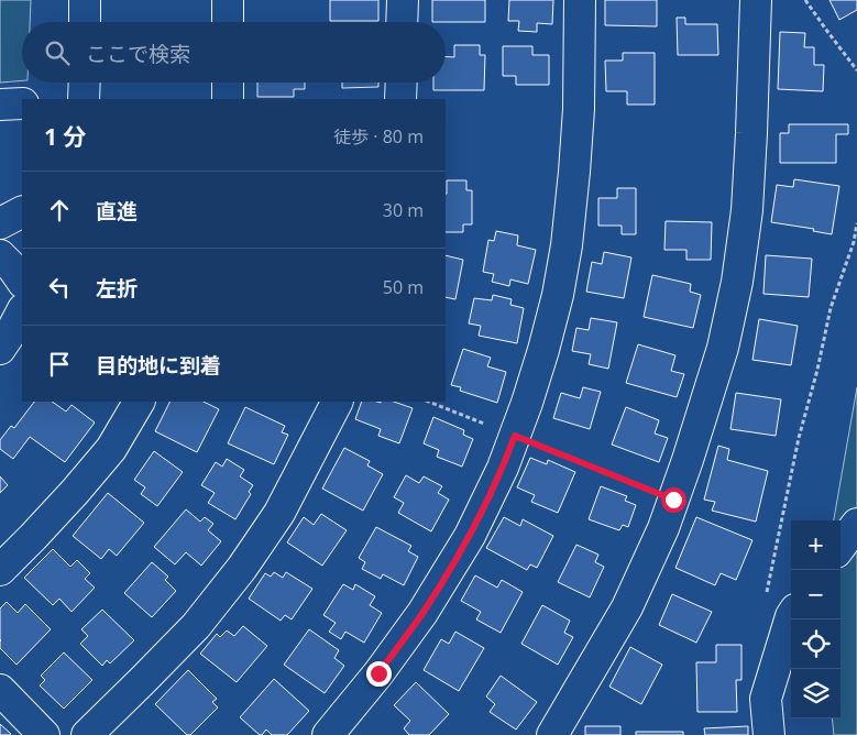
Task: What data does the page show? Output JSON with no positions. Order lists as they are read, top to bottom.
{
  "page": {
    "search": "ここで検索",
    "heading": ["1 分", "徒歩 · 80 m"],
    "list": [
      ["直進", "30 m"],
      ["左折", "50 m"],
      "目的地に到着"
    ],
    "map_buttons": ["+", "−"]
  }
}
